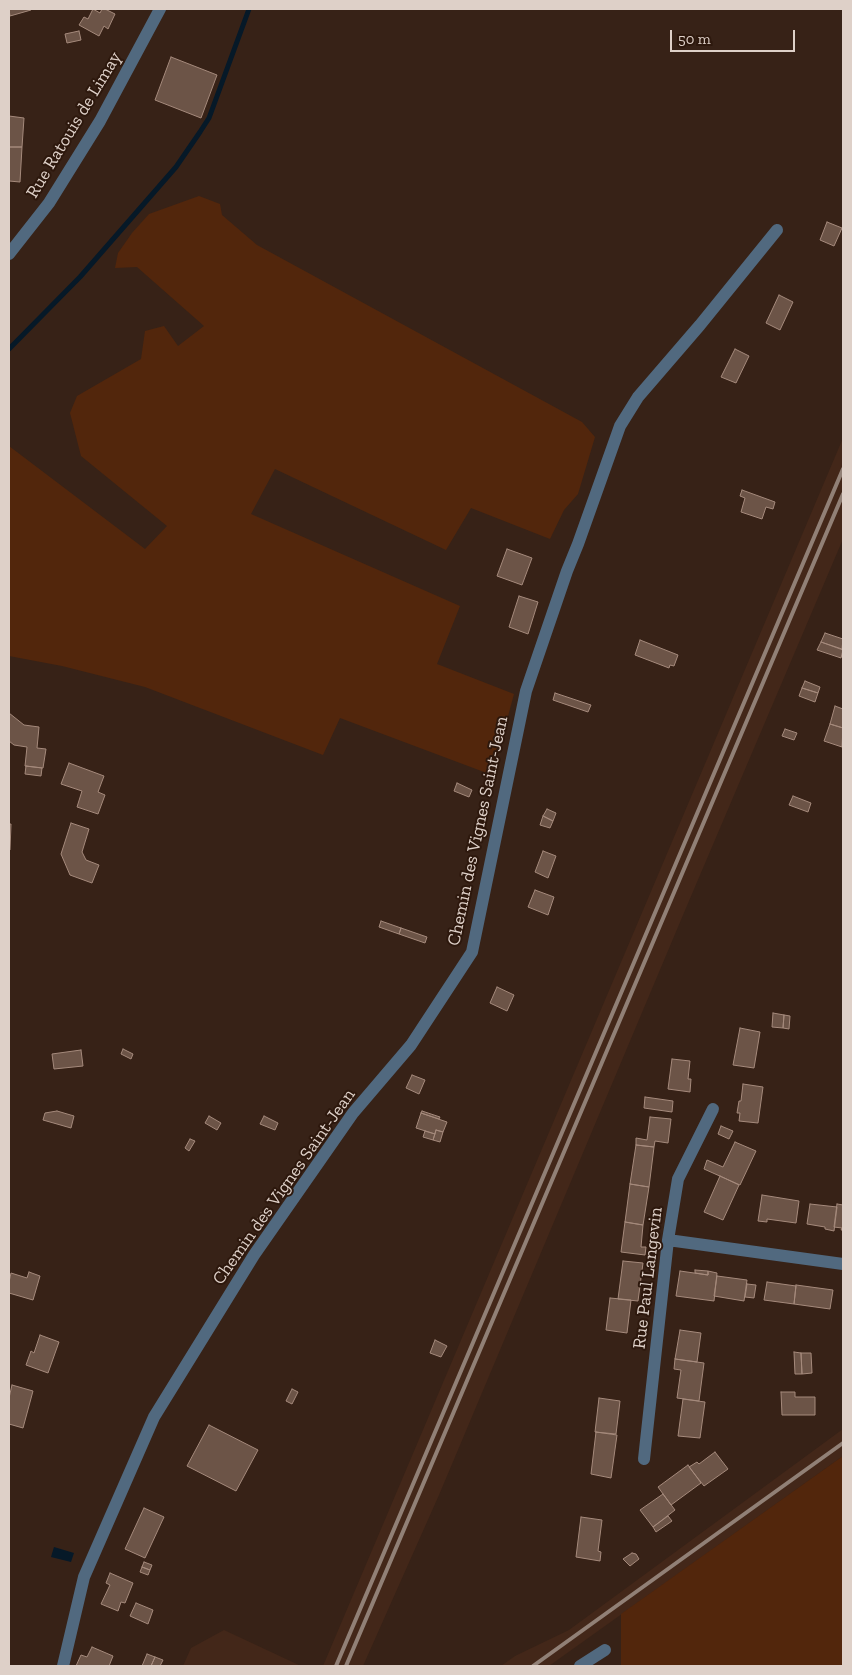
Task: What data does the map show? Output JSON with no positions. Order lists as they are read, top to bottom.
{
  "streets": {
    "street": ["Rue Ratouis de Limay", "Chemin des Vignes Saint-Jean", "Rue Paul Langevin"]
  },
  "scale_bar": "50 m"
}
